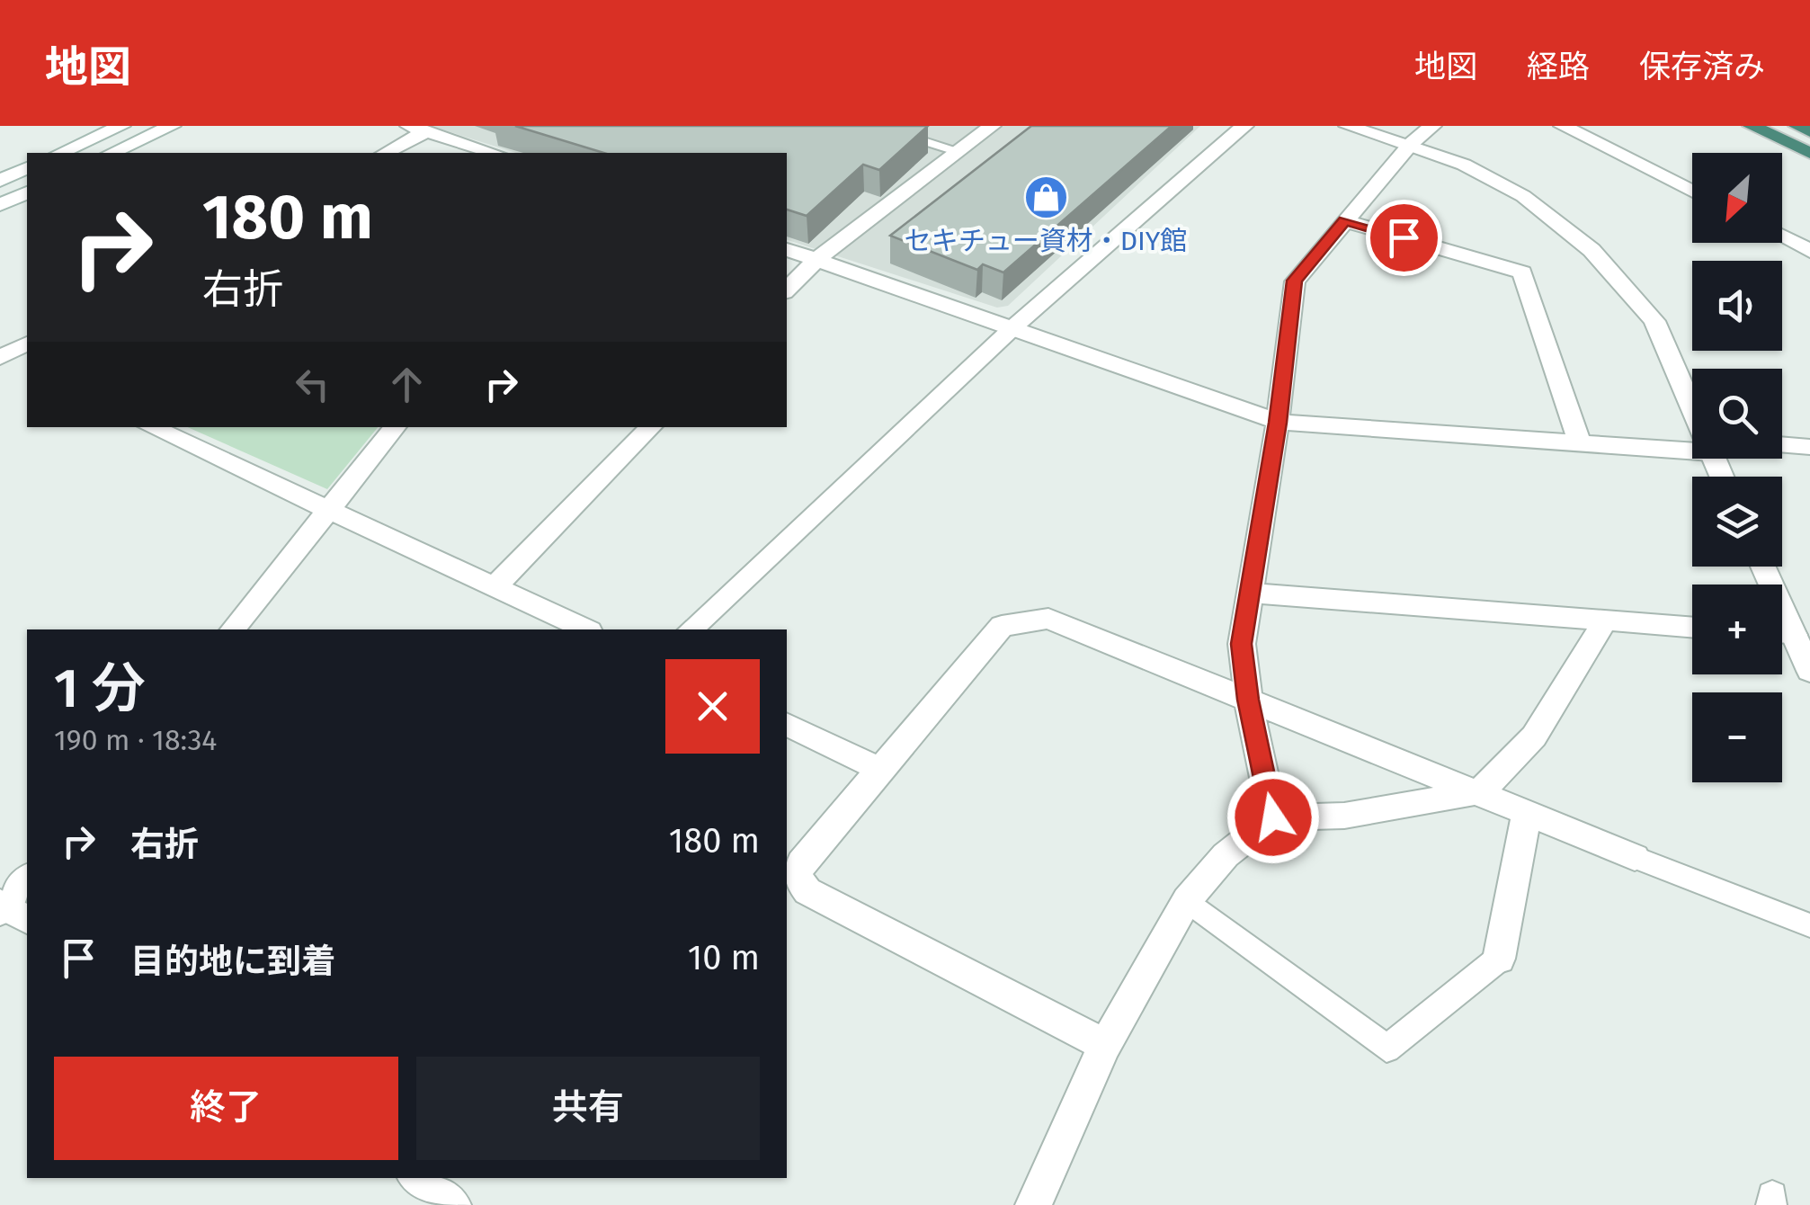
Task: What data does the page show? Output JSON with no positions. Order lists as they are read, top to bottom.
{
  "places": {
    "shop": ["セキチュー資材・DIY館"]
  },
  "north": "bottom left",
  "page": {
    "header": "地図",
    "nav": ["地図", "経路", "保存済み"],
    "map_buttons": ["+", "−"],
    "turn": ["180 m", "右折"],
    "heading": ["1 分", "190 m · 18:34"],
    "list": [
      {
        "name": "右折",
        "value": "180 m"
      },
      {
        "name": "目的地に到着",
        "value": "10 m"
      }
    ],
    "buttons": ["終了", "共有"]
  }
}
